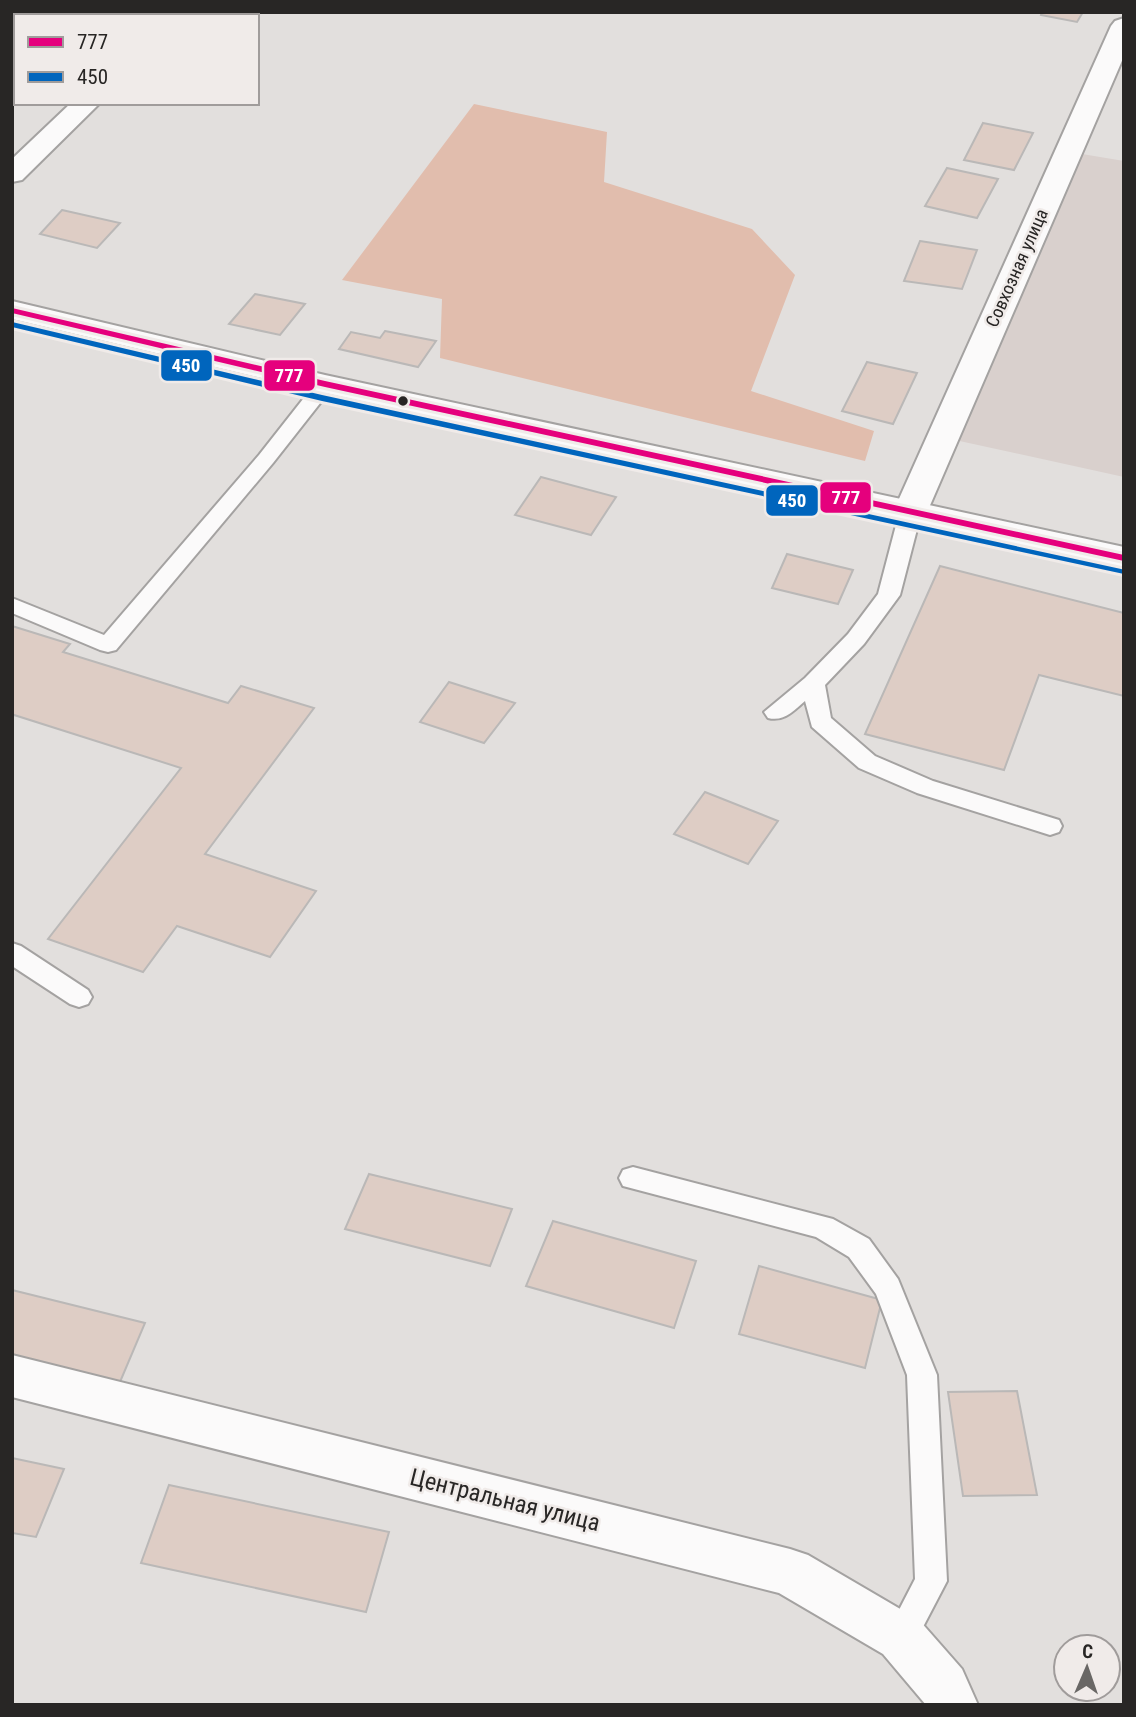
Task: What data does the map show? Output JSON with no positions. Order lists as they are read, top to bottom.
{
  "streets": {
    "street": ["Совхозная улица", "Центральная улица"]
  },
  "lines": ["transit line 777", "transit line 450"],
  "legend": ["777", "450"],
  "north": "top"
}
